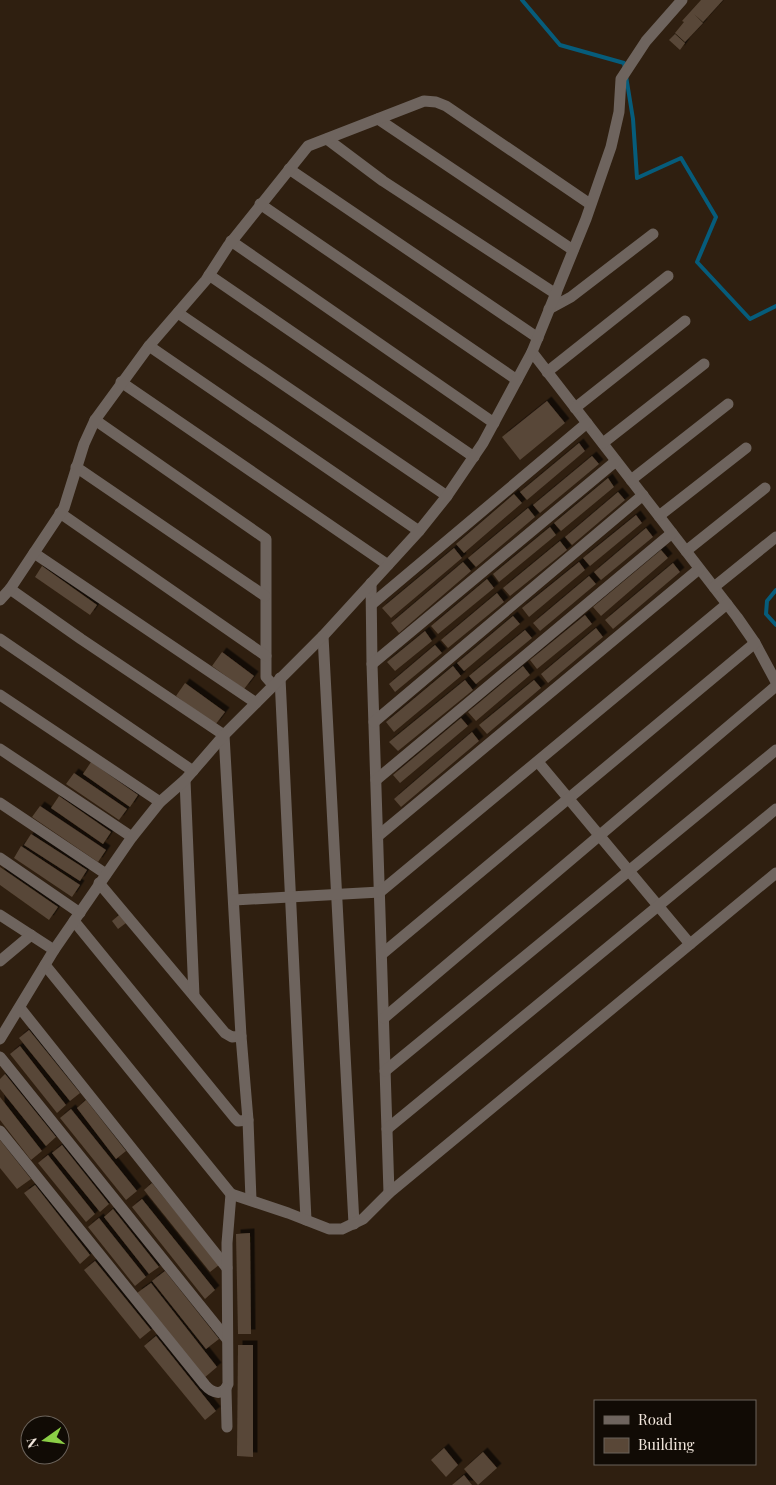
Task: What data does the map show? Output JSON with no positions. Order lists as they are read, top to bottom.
{
  "legend": ["Road", "Building"],
  "north": "left"
}
